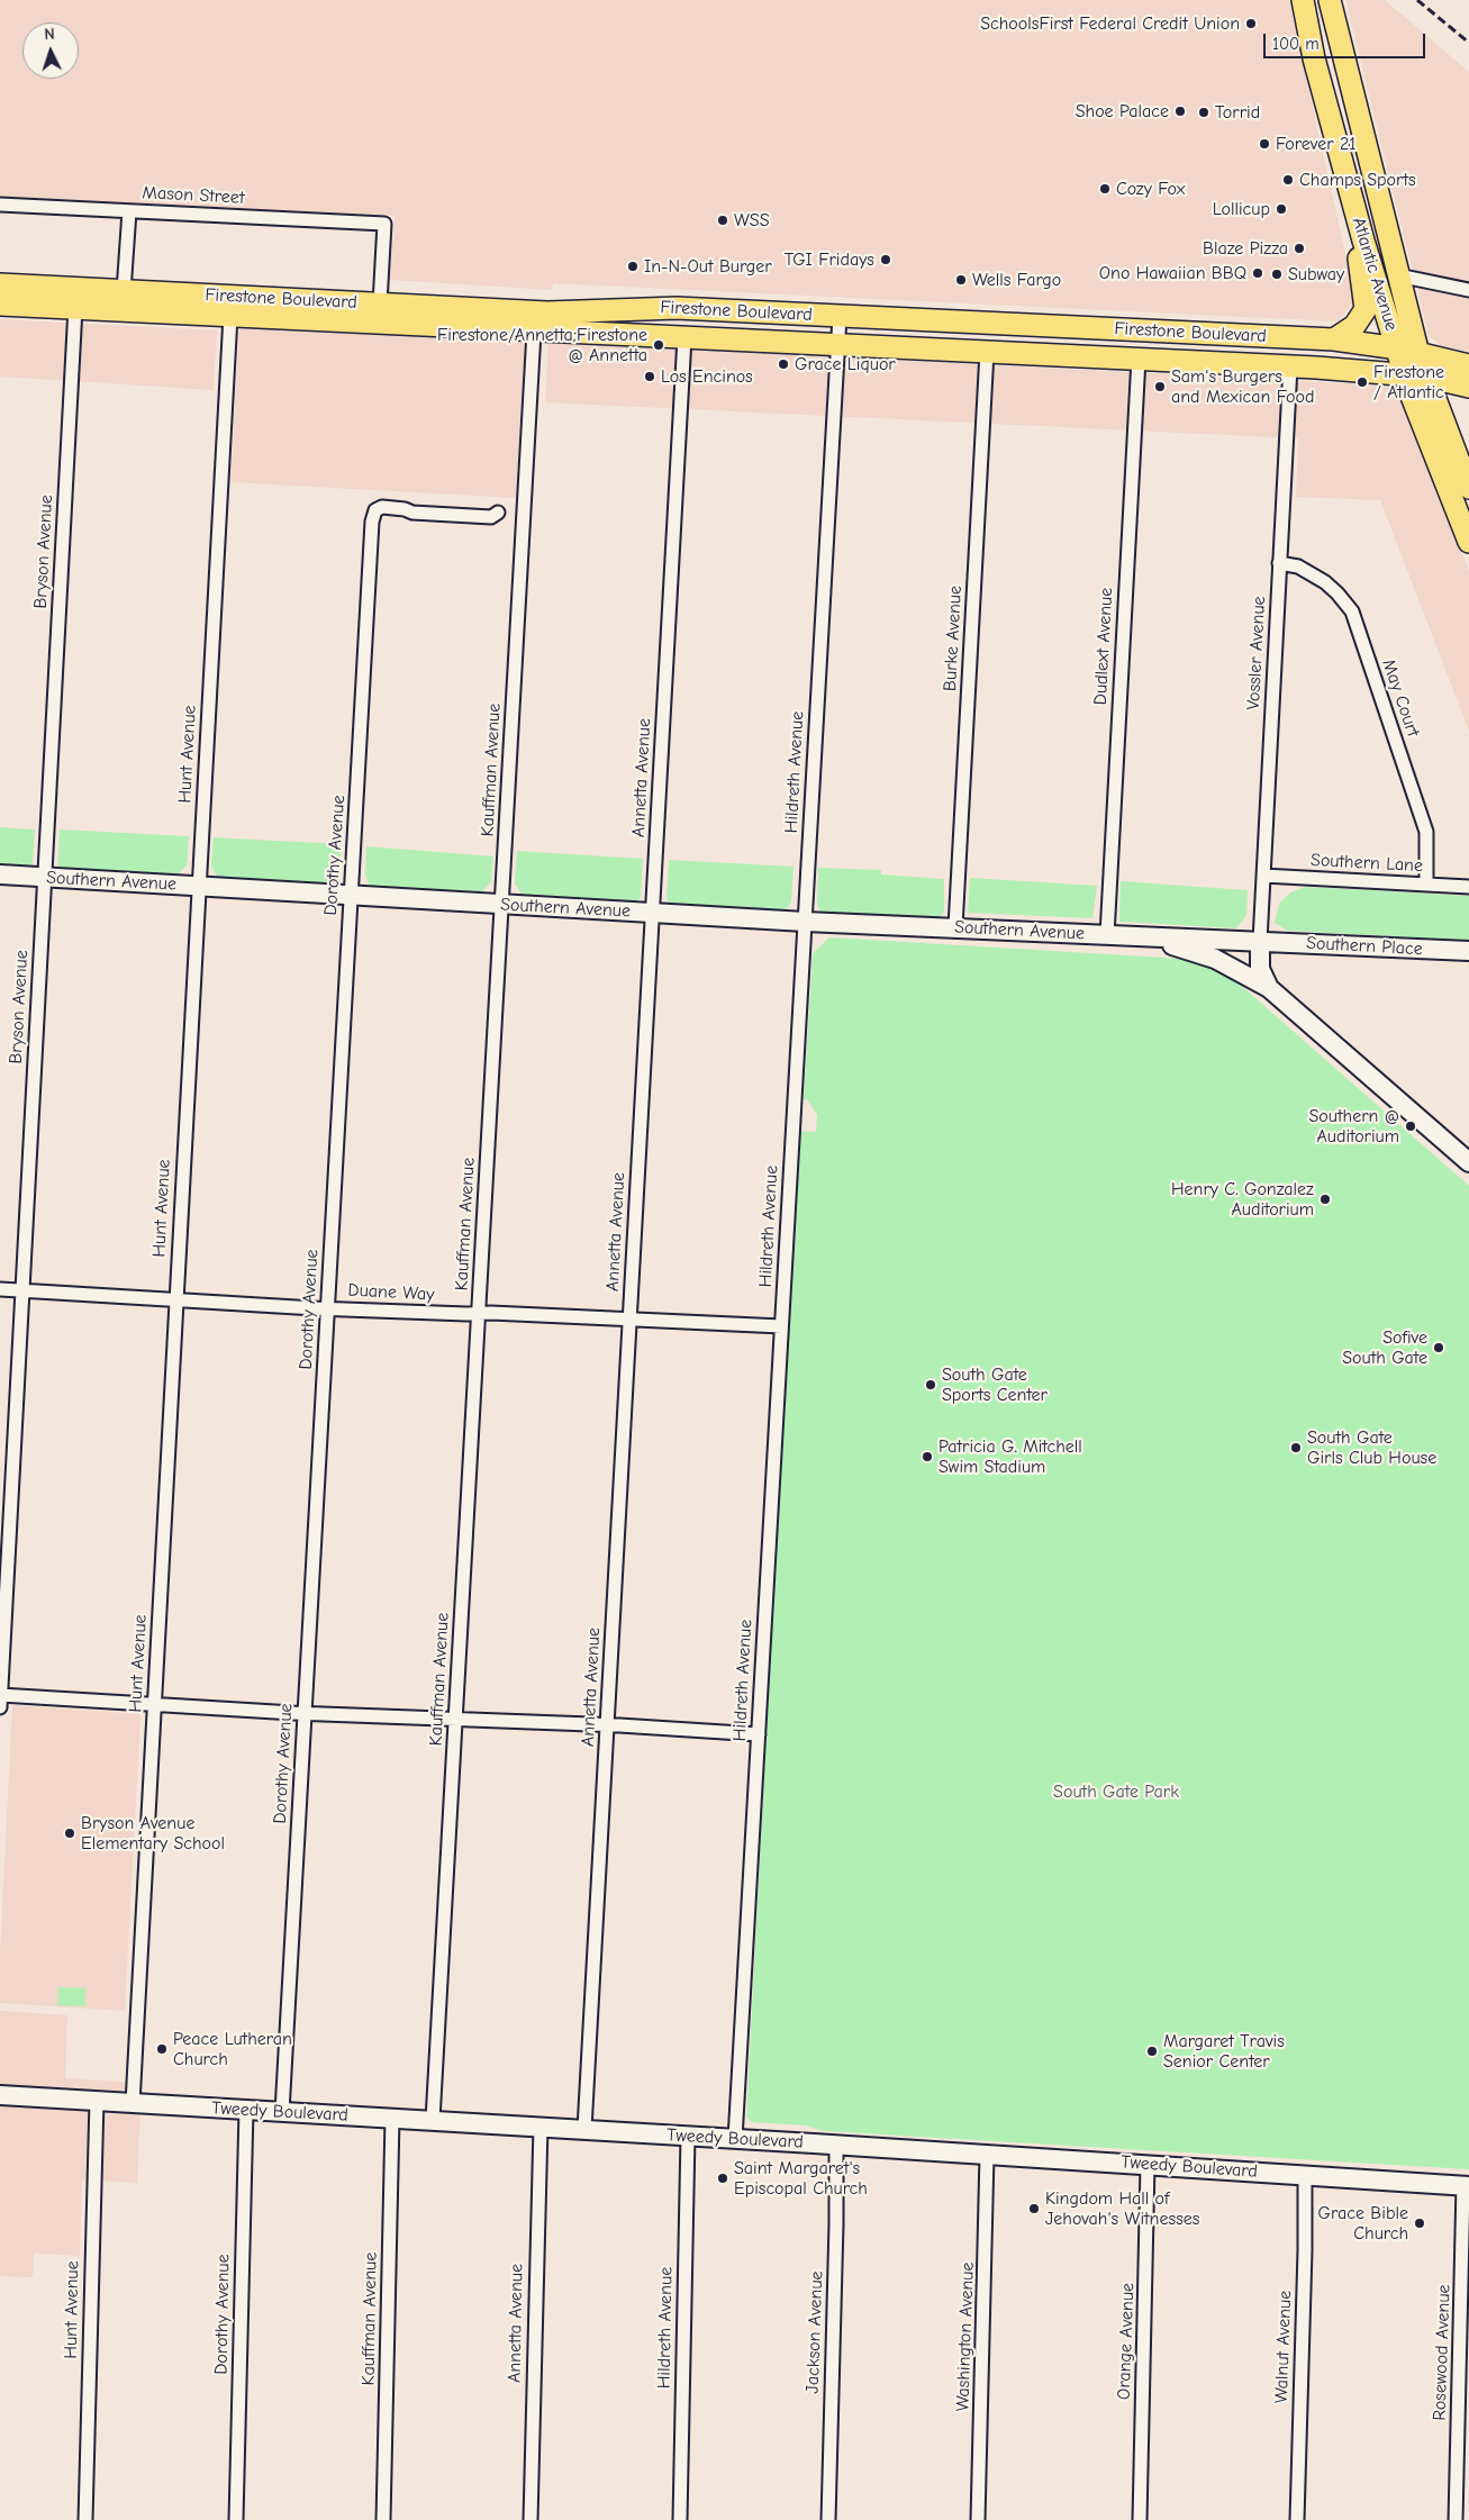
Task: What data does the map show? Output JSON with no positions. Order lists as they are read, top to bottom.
{
  "streets": {
    "main road": ["Atlantic Avenue", "Firestone Boulevard"],
    "street": [
      "Mason Street",
      "Bryson Avenue",
      "Burke Avenue",
      "Dudlext Avenue",
      "Vossler Avenue",
      "May Court",
      "Hunt Avenue",
      "Kauffman Avenue",
      "Hildreth Avenue",
      "Annetta Avenue",
      "Dorothy Avenue",
      "Southern Lane",
      "Southern Avenue",
      "Southern Place",
      "Duane Way",
      "Tweedy Boulevard",
      "Jackson Avenue",
      "Washington Avenue",
      "Orange Avenue",
      "Walnut Avenue",
      "Rosewood Avenue"
    ]
  },
  "crossings": [
    ["Mason Street", "Firestone Boulevard"],
    ["Atlantic Avenue", "Firestone Boulevard"],
    ["Firestone Boulevard", "Bryson Avenue"],
    ["Firestone Boulevard", "Burke Avenue"],
    ["Firestone Boulevard", "Dudlext Avenue"],
    ["Firestone Boulevard", "Vossler Avenue"],
    ["Firestone Boulevard", "Hunt Avenue"],
    ["Firestone Boulevard", "Kauffman Avenue"],
    ["Firestone Boulevard", "Hildreth Avenue"],
    ["Firestone Boulevard", "Annetta Avenue"],
    ["Bryson Avenue", "Southern Avenue"],
    ["Bryson Avenue", "Duane Way"],
    ["Burke Avenue", "Southern Avenue"],
    ["Dudlext Avenue", "Southern Avenue"],
    ["Vossler Avenue", "May Court"],
    ["Vossler Avenue", "Southern Lane"],
    ["Vossler Avenue", "Southern Avenue"],
    ["Vossler Avenue", "Southern Place"],
    ["May Court", "Southern Lane"],
    ["Hunt Avenue", "Southern Avenue"],
    ["Hunt Avenue", "Duane Way"],
    ["Hunt Avenue", "Tweedy Boulevard"],
    ["Kauffman Avenue", "Dorothy Avenue"],
    ["Kauffman Avenue", "Southern Avenue"],
    ["Kauffman Avenue", "Duane Way"],
    ["Kauffman Avenue", "Tweedy Boulevard"],
    ["Hildreth Avenue", "Southern Avenue"],
    ["Hildreth Avenue", "Duane Way"],
    ["Hildreth Avenue", "Tweedy Boulevard"],
    ["Annetta Avenue", "Southern Avenue"],
    ["Annetta Avenue", "Duane Way"],
    ["Annetta Avenue", "Tweedy Boulevard"],
    ["Dorothy Avenue", "Southern Avenue"],
    ["Dorothy Avenue", "Duane Way"],
    ["Dorothy Avenue", "Tweedy Boulevard"],
    ["Southern Avenue", "Southern Place"],
    ["Tweedy Boulevard", "Jackson Avenue"],
    ["Tweedy Boulevard", "Washington Avenue"],
    ["Tweedy Boulevard", "Orange Avenue"],
    ["Tweedy Boulevard", "Walnut Avenue"],
    ["Tweedy Boulevard", "Rosewood Avenue"]
  ],
  "parks": ["South Gate Park"],
  "places": [
    "SchoolsFirst Federal Credit Union",
    "Shoe Palace",
    "Torrid",
    "Forever 21",
    "Champs Sports",
    "Cozy Fox",
    "Lollicup",
    "WSS",
    "Blaze Pizza",
    "TGI Fridays",
    "In-N-Out Burger",
    "Ono Hawaiian BBQ",
    "Subway",
    "Wells Fargo",
    "Firestone/Annetta;Firestone @ Annetta",
    "Grace Liquor",
    "Los Encinos",
    "Firestone / Atlantic",
    "Sam's Burgers and Mexican Food",
    "Southern @ Auditorium",
    "Henry C. Gonzalez Auditorium",
    "Sofive South Gate",
    "South Gate Sports Center",
    "South Gate Girls Club House",
    "Patricia G. Mitchell Swim Stadium",
    "Bryson Avenue Elementary School",
    "Peace Lutheran Church",
    "Margaret Travis Senior Center",
    "Saint Margaret's Episcopal Church",
    "Kingdom Hall of Jehovah's Witnesses",
    "Grace Bible Church"
  ],
  "scale_bar": "100 m",
  "north": "top"
}
